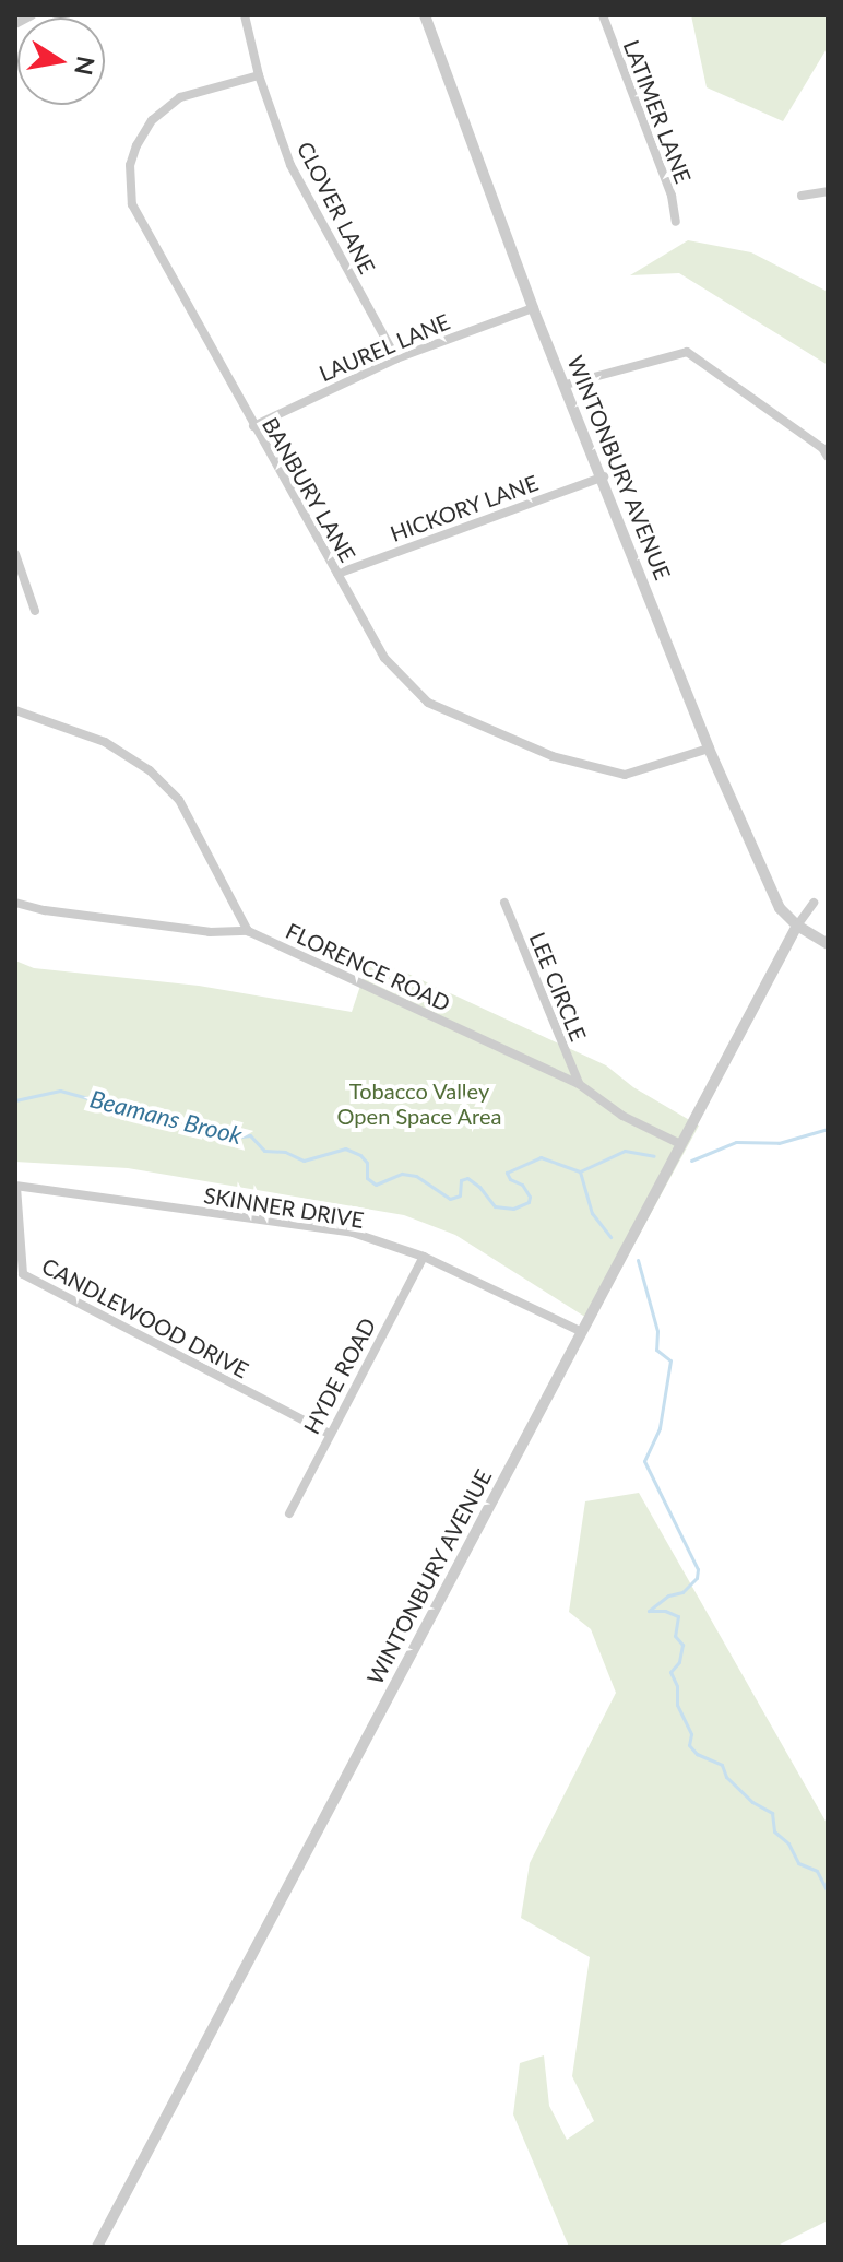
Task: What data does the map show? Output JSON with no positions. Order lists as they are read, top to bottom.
{
  "streets": {
    "street": [
      "LATIMER LANE",
      "CLOVER LANE",
      "LAUREL LANE",
      "WINTONBURY AVENUE",
      "BANBURY LANE",
      "HICKORY LANE",
      "FLORENCE ROAD",
      "LEE CIRCLE",
      "SKINNER DRIVE",
      "CANDLEWOOD DRIVE",
      "HYDE ROAD"
    ]
  },
  "crossings": [
    ["CLOVER LANE", "LAUREL LANE"],
    ["CLOVER LANE", "BANBURY LANE"],
    ["LAUREL LANE", "WINTONBURY AVENUE"],
    ["LAUREL LANE", "BANBURY LANE"],
    ["WINTONBURY AVENUE", "BANBURY LANE"],
    ["WINTONBURY AVENUE", "HICKORY LANE"],
    ["WINTONBURY AVENUE", "FLORENCE ROAD"],
    ["WINTONBURY AVENUE", "SKINNER DRIVE"],
    ["BANBURY LANE", "HICKORY LANE"],
    ["FLORENCE ROAD", "LEE CIRCLE"],
    ["SKINNER DRIVE", "CANDLEWOOD DRIVE"],
    ["SKINNER DRIVE", "HYDE ROAD"],
    ["CANDLEWOOD DRIVE", "HYDE ROAD"]
  ],
  "water": ["Beamans Brook"],
  "parks": ["Tobacco Valley Open Space Area"],
  "north": "right"
}
